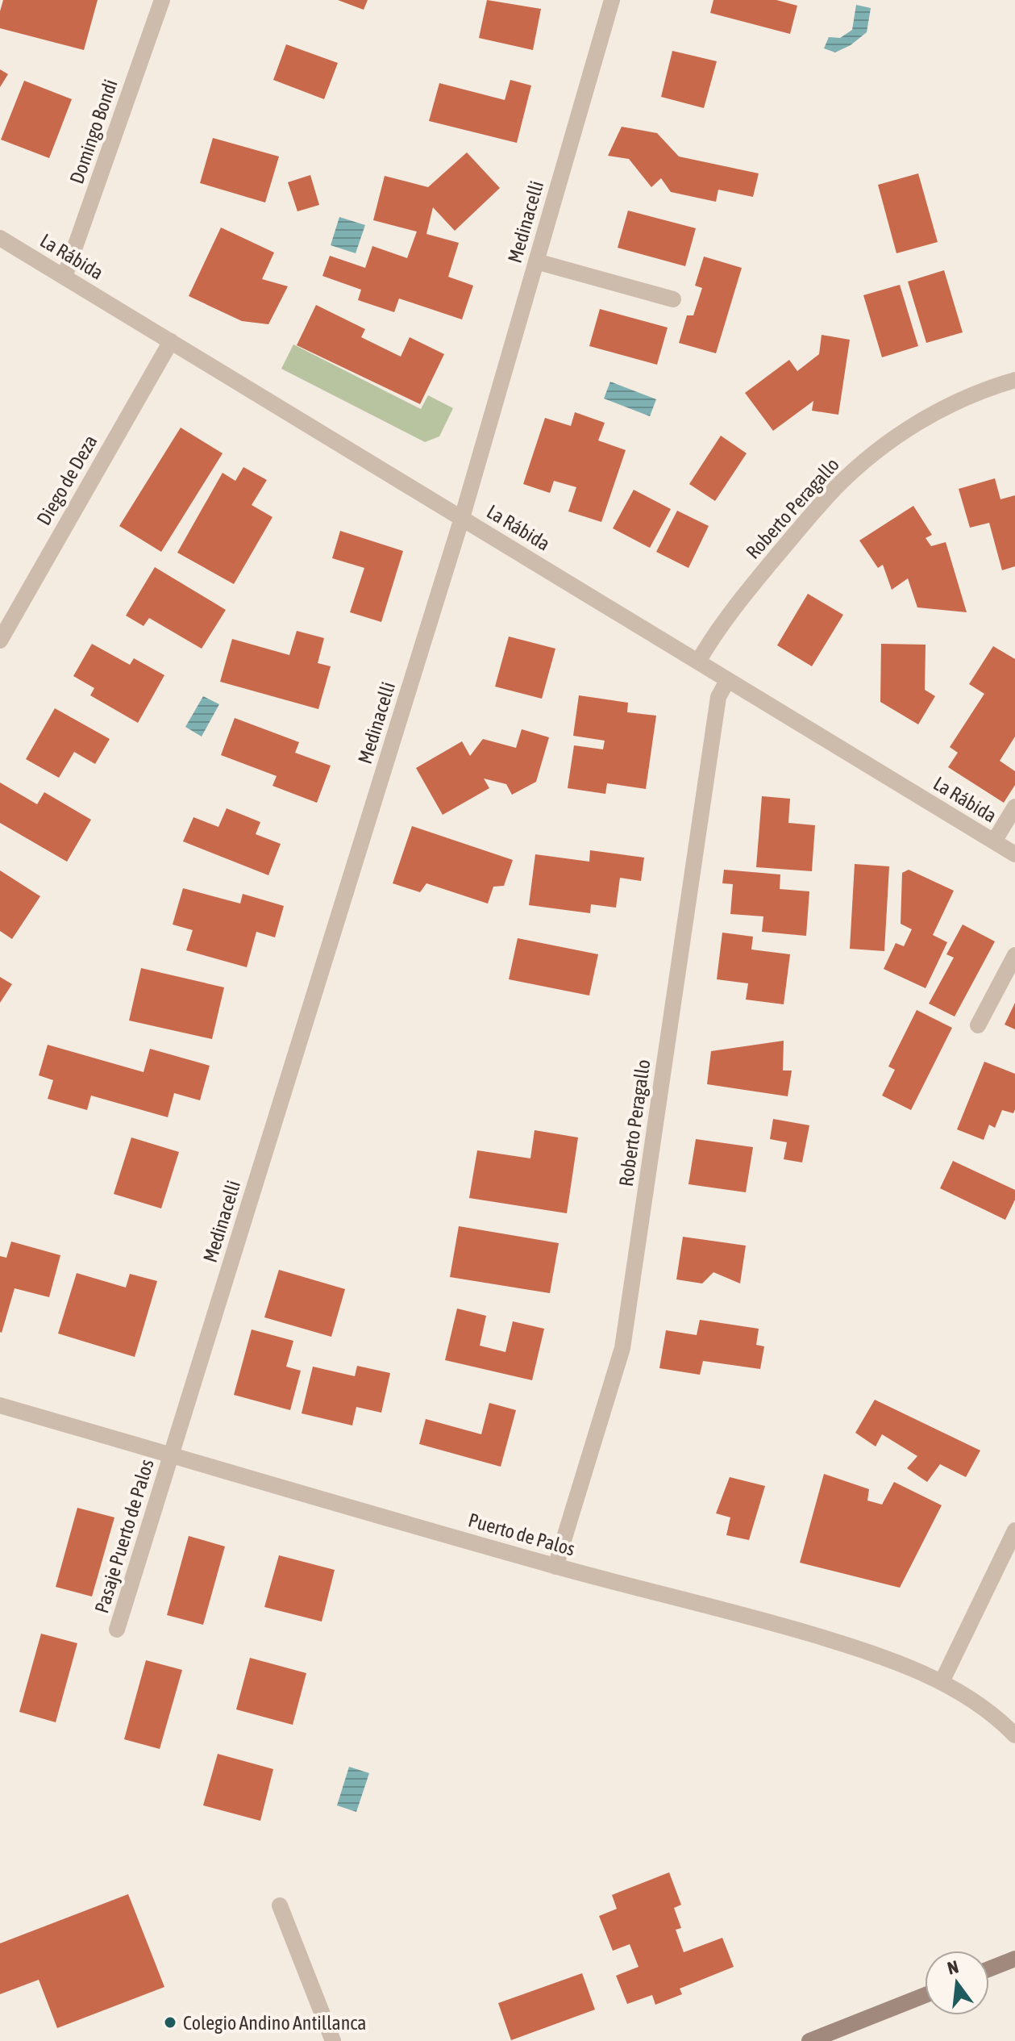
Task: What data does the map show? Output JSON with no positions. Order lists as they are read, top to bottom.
{
  "streets": {
    "street": [
      "Domingo Bondi",
      "Medinacelli",
      "La Rábida",
      "Diego de Deza",
      "Roberto Peragallo",
      "Puerto de Palos",
      "Pasaje Puerto de Palos"
    ]
  },
  "crossings": [
    ["Domingo Bondi", "La Rábida"],
    ["Medinacelli", "La Rábida"],
    ["Medinacelli", "Puerto de Palos"],
    ["Medinacelli", "Pasaje Puerto de Palos"],
    ["La Rábida", "Diego de Deza"],
    ["La Rábida", "Roberto Peragallo"],
    ["Roberto Peragallo", "Puerto de Palos"],
    ["Puerto de Palos", "Pasaje Puerto de Palos"]
  ],
  "places": ["Colegio Andino Antillanca"],
  "north": "top"
}
